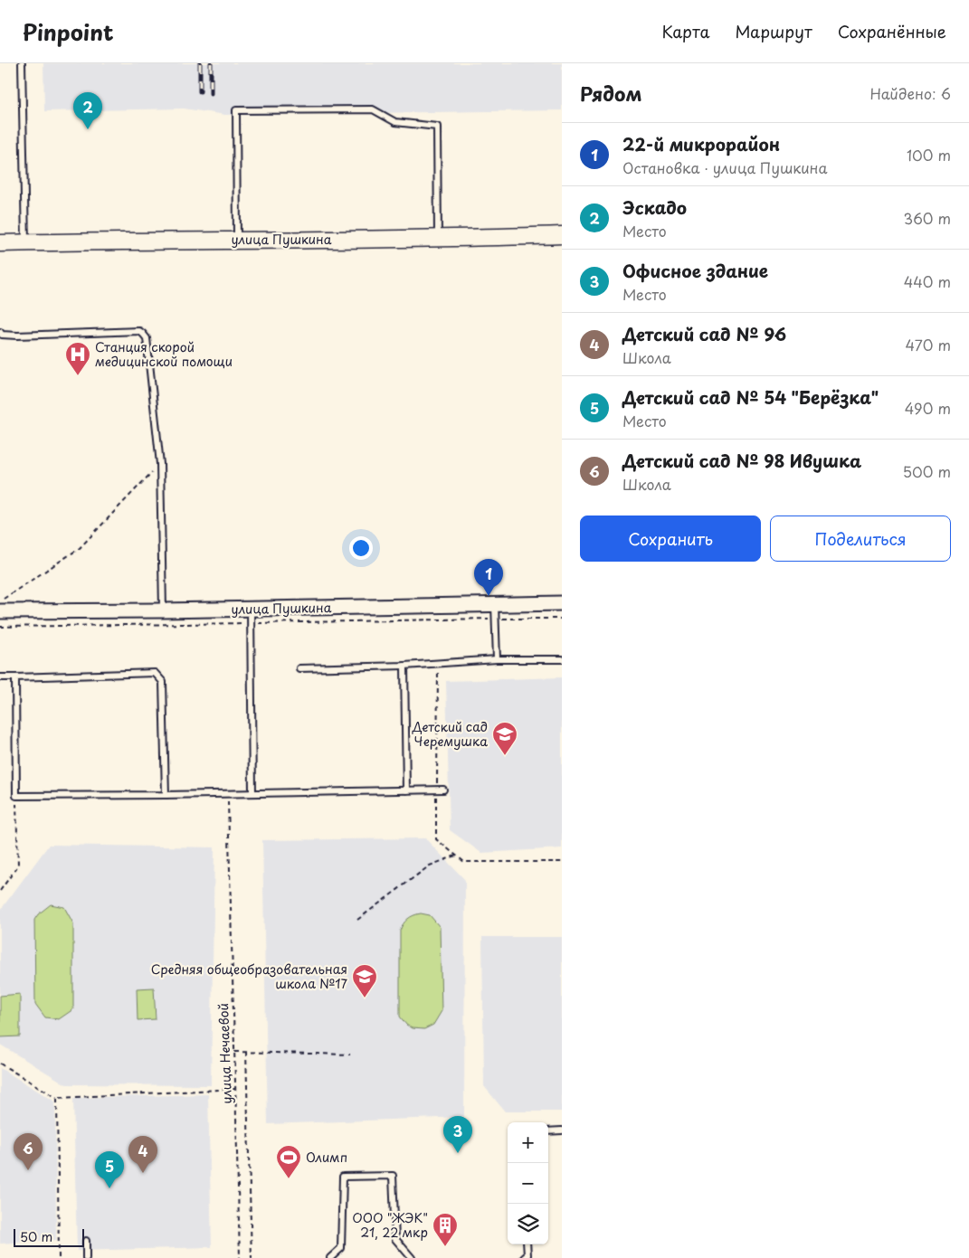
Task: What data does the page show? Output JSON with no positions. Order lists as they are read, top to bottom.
{
  "streets": {
    "main road": ["улица Пушкина"],
    "path": ["улица Нечаевой"]
  },
  "places": {
    "hospital": ["Станция скорой медицинской помощи"],
    "school or university": ["Детский сад Черемушка", "Средняя общеобразовательная школа №17"],
    "sports": ["Олимп"],
    "building": ["ООО \"ЖЭК\" 21, 22 мкр"]
  },
  "scale_bar": "50 m",
  "page": {
    "header": "Pinpoint",
    "nav": ["Карта", "Маршрут", "Сохранённые"],
    "heading": ["Рядом", "Найдено: 6"],
    "pins": [
      "2",
      "1",
      "3",
      "6",
      "4",
      "5"
    ],
    "list": [
      {
        "mark": "1",
        "name": "22-й микрорайон",
        "note": "Остановка · улица Пушкина",
        "value": "100 m"
      },
      {
        "mark": "2",
        "name": "Эскадо",
        "note": "Место",
        "value": "360 m"
      },
      {
        "mark": "3",
        "name": "Офисное здание",
        "note": "Место",
        "value": "440 m"
      },
      {
        "mark": "4",
        "name": "Детский сад № 96",
        "note": "Школа",
        "value": "470 m"
      },
      {
        "mark": "5",
        "name": "Детский сад № 54 \"Берёзка\"",
        "note": "Место",
        "value": "490 m"
      },
      {
        "mark": "6",
        "name": "Детский сад № 98 Ивушка",
        "note": "Школа",
        "value": "500 m"
      }
    ],
    "buttons": ["Сохранить", "Поделиться"],
    "map_buttons": ["+", "−"],
    "scale": "50 m"
  }
}
